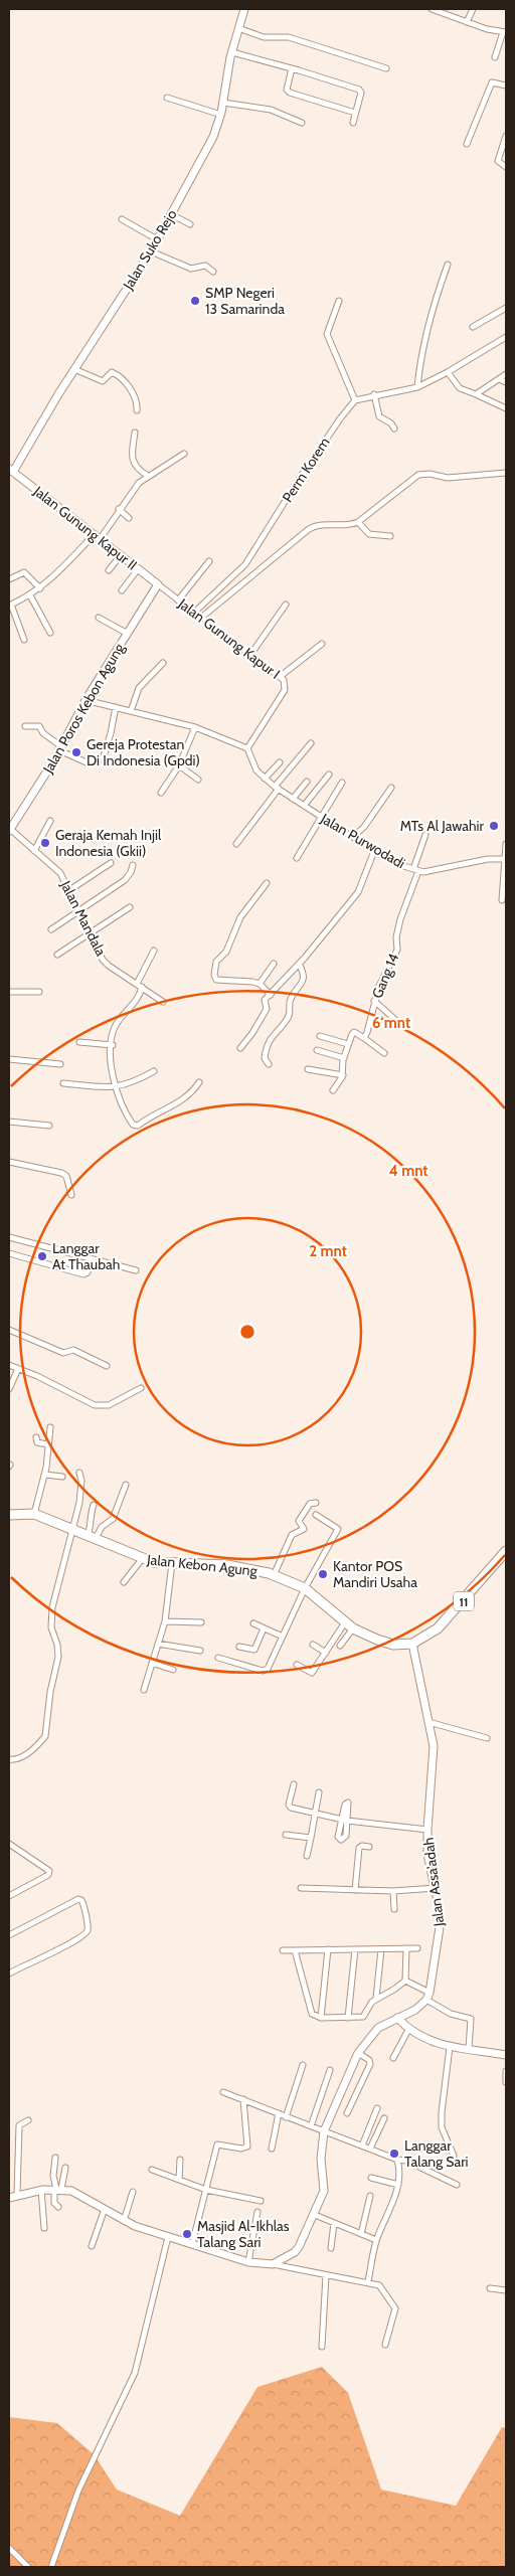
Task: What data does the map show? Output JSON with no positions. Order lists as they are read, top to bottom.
{
  "streets": {
    "highway": ["Jalan Kebon Agung", "11"],
    "street": [
      "Jalan Suko Rejo",
      "Perm Korem",
      "Jalan Gunung Kapur II",
      "Jalan Gunung Kapur I",
      "Jalan Poros Kebon Agung",
      "Jalan Purwodadi",
      "Jalan Mandala",
      "Gang 14",
      "Jalan Assa'adah"
    ]
  },
  "crossings": [
    ["Jalan Suko Rejo", "Jalan Gunung Kapur II"],
    ["Perm Korem", "Jalan Gunung Kapur I"],
    ["Jalan Gunung Kapur II", "Jalan Gunung Kapur I"],
    ["Jalan Gunung Kapur II", "Jalan Poros Kebon Agung"],
    ["Jalan Gunung Kapur I", "Jalan Poros Kebon Agung"],
    ["Jalan Gunung Kapur I", "Jalan Purwodadi"],
    ["Jalan Poros Kebon Agung", "Jalan Mandala"],
    ["Jalan Purwodadi", "Gang 14"],
    ["Jalan Kebon Agung", "11"],
    ["Jalan Kebon Agung", "Jalan Assa'adah"],
    ["11", "Jalan Assa'adah"]
  ],
  "places": [
    "SMP Negeri 13 Samarinda",
    "Gereja Protestan Di Indonesia (Gpdi)",
    "MTs Al Jawahir",
    "Geraja Kemah Injil Indonesia (Gkii)",
    "Langgar At Thaubah",
    "Kantor POS Mandiri Usaha",
    "Langgar Talang Sari",
    "Masjid Al-Ikhlas Talang Sari"
  ],
  "rings": ["6 mnt", "4 mnt", "2 mnt"]
}
